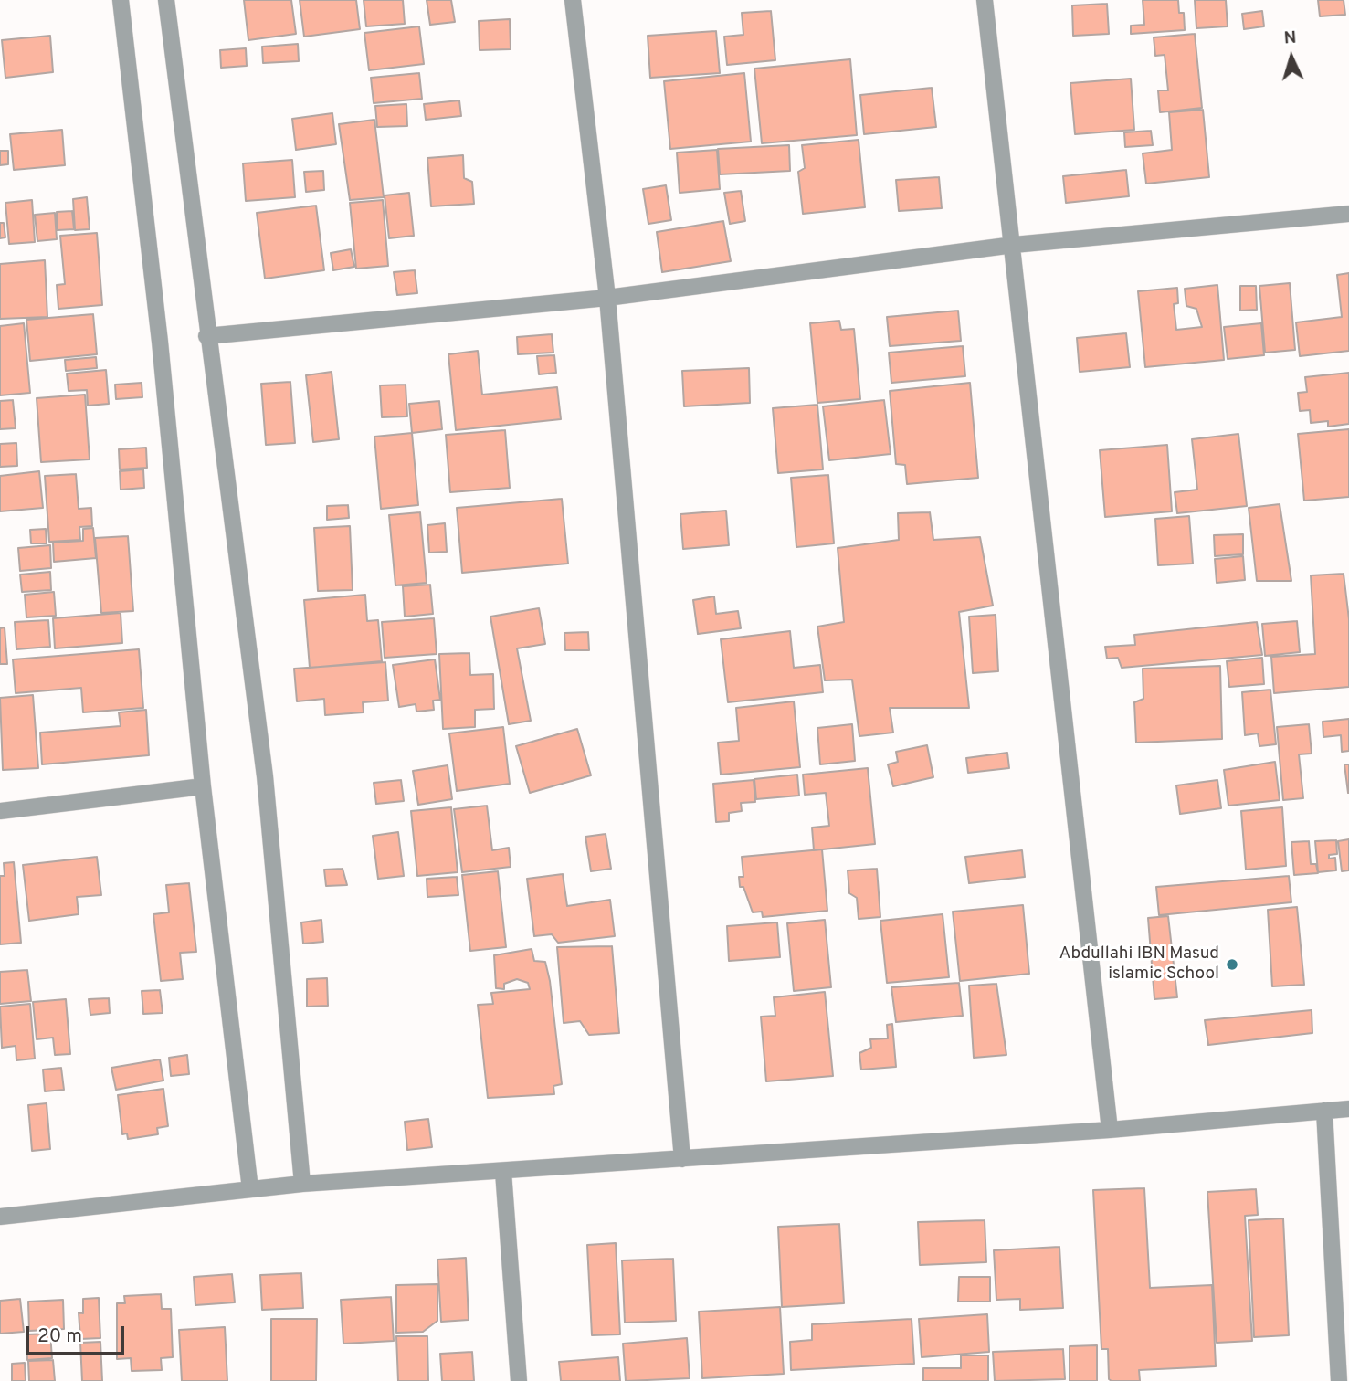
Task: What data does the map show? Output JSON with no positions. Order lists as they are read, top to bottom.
{
  "places": ["Abdullahi IBN Masud islamic School"],
  "scale_bar": "20 m",
  "north": "top"
}
